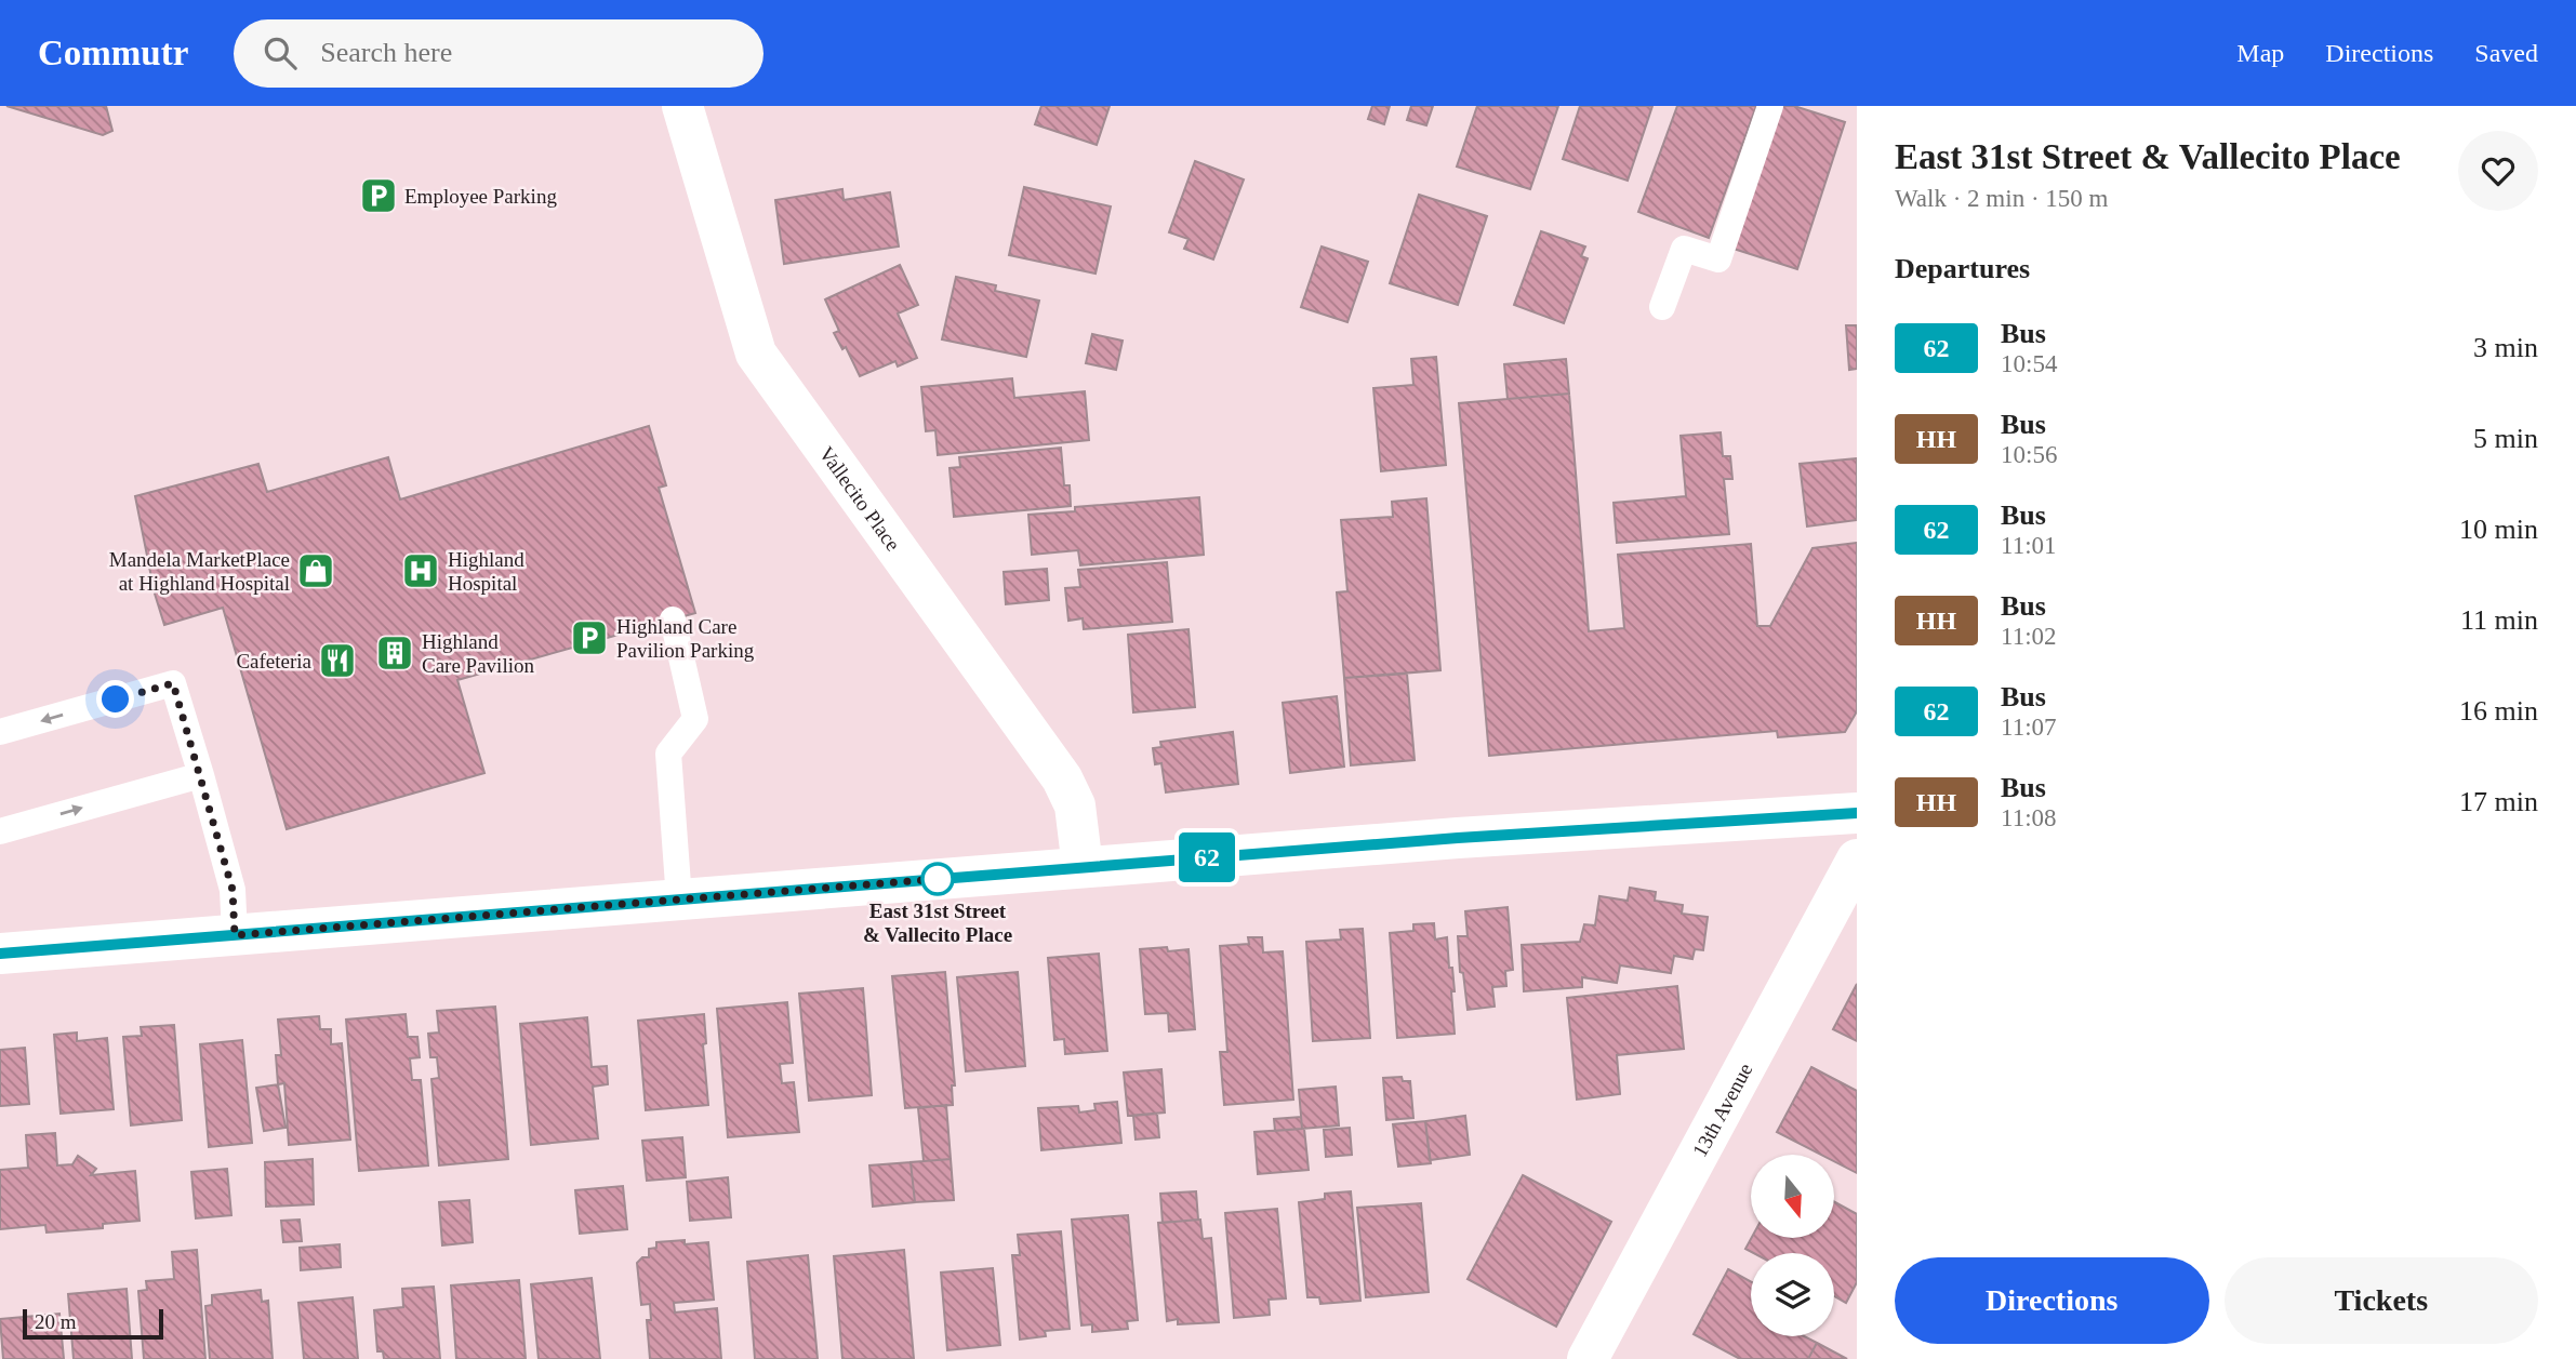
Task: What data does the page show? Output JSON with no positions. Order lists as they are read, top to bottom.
{
  "streets": {
    "street": ["Vallecito Place", "13th Avenue"]
  },
  "places": {
    "parking": ["Employee Parking", "Highland Care Pavilion Parking"],
    "shop": ["Mandela MarketPlace at Highland Hospital"],
    "hospital": ["Highland Hospital"],
    "building": ["Highland Care Pavilion"],
    "restaurant": ["Cafeteria"],
    "other": ["East 31st Street & Vallecito Place"]
  },
  "lines": ["bus line 62"],
  "scale_bar": "20 m",
  "north": "bottom",
  "page": {
    "header": "Commutr",
    "search": "Search here",
    "nav": ["Map", "Directions", "Saved"],
    "on_map": "62",
    "heading": [
      ["East 31st Street & Vallecito Place", "Walk · 2 min · 150 m"],
      "Departures"
    ],
    "list": [
      {
        "mark": "62",
        "name": "Bus",
        "note": "10:54",
        "value": "3 min"
      },
      {
        "mark": "HH",
        "name": "Bus",
        "note": "10:56",
        "value": "5 min"
      },
      {
        "mark": "62",
        "name": "Bus",
        "note": "11:01",
        "value": "10 min"
      },
      {
        "mark": "HH",
        "name": "Bus",
        "note": "11:02",
        "value": "11 min"
      },
      {
        "mark": "62",
        "name": "Bus",
        "note": "11:07",
        "value": "16 min"
      },
      {
        "mark": "HH",
        "name": "Bus",
        "note": "11:08",
        "value": "17 min"
      }
    ],
    "buttons": ["Directions", "Tickets"],
    "scale": "20 m"
  }
}
